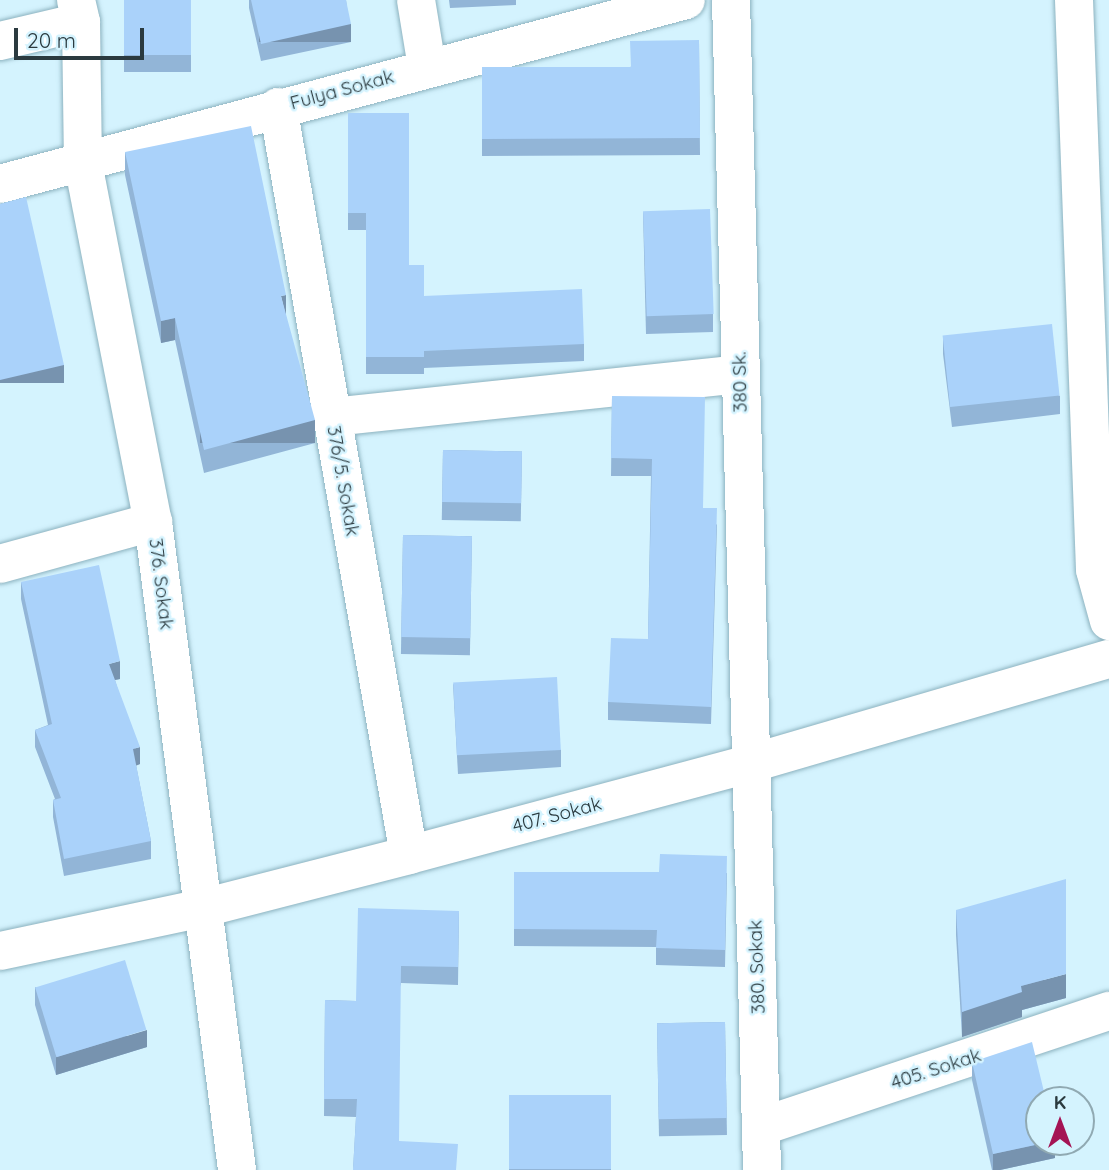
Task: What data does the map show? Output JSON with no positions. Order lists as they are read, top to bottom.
{
  "streets": {
    "street": [
      "Fulya Sokak",
      "380 Sk.",
      "376/5. Sokak",
      "376. Sokak",
      "407. Sokak",
      "380. Sokak",
      "405. Sokak"
    ]
  },
  "crossings": [
    ["Fulya Sokak", "376/5. Sokak"],
    ["Fulya Sokak", "376. Sokak"],
    ["380 Sk.", "407. Sokak"],
    ["380 Sk.", "380. Sokak"],
    ["376/5. Sokak", "407. Sokak"],
    ["376. Sokak", "407. Sokak"],
    ["407. Sokak", "380. Sokak"],
    ["380. Sokak", "405. Sokak"]
  ],
  "scale_bar": "20 m",
  "north": "top"
}
